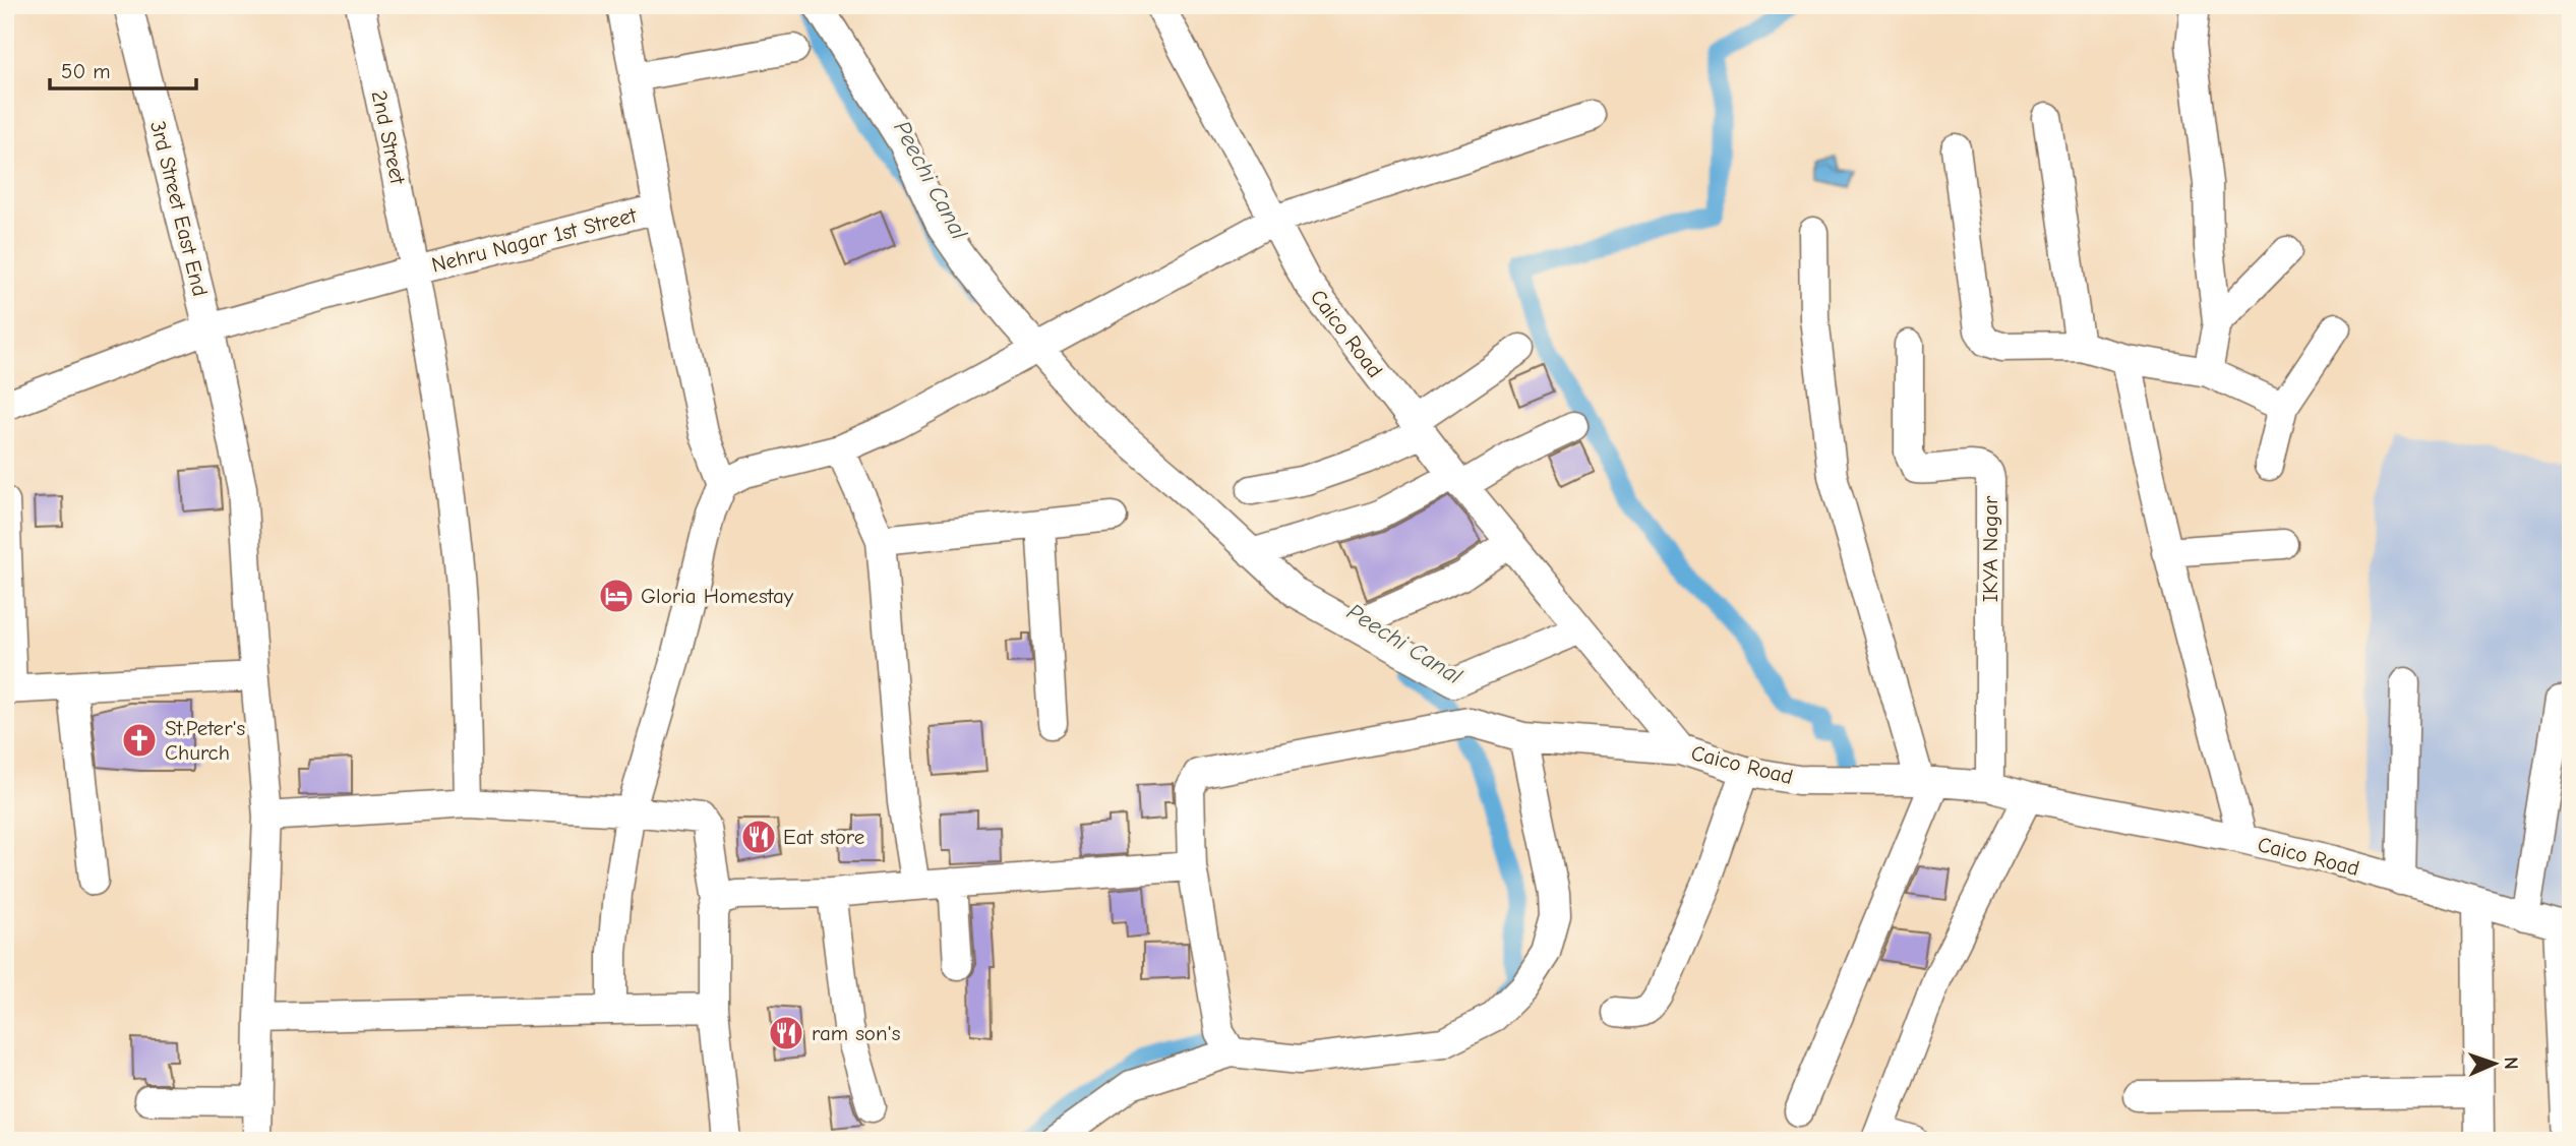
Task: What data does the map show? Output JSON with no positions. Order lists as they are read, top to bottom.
{
  "streets": {
    "street": [
      "2nd Street",
      "3rd Street East End",
      "Nehru Nagar 1st Street",
      "Caico Road",
      "IKYA Nagar"
    ]
  },
  "crossings": [
    ["2nd Street", "Nehru Nagar 1st Street"],
    ["3rd Street East End", "Nehru Nagar 1st Street"],
    ["Caico Road", "IKYA Nagar"]
  ],
  "water": ["Peechi Canal"],
  "places": {
    "hotel": ["Gloria Homestay"],
    "church": ["St.Peter's Church"],
    "restaurant": ["Eat store", "ram son's"]
  },
  "scale_bar": "50 m",
  "north": "right"
}
